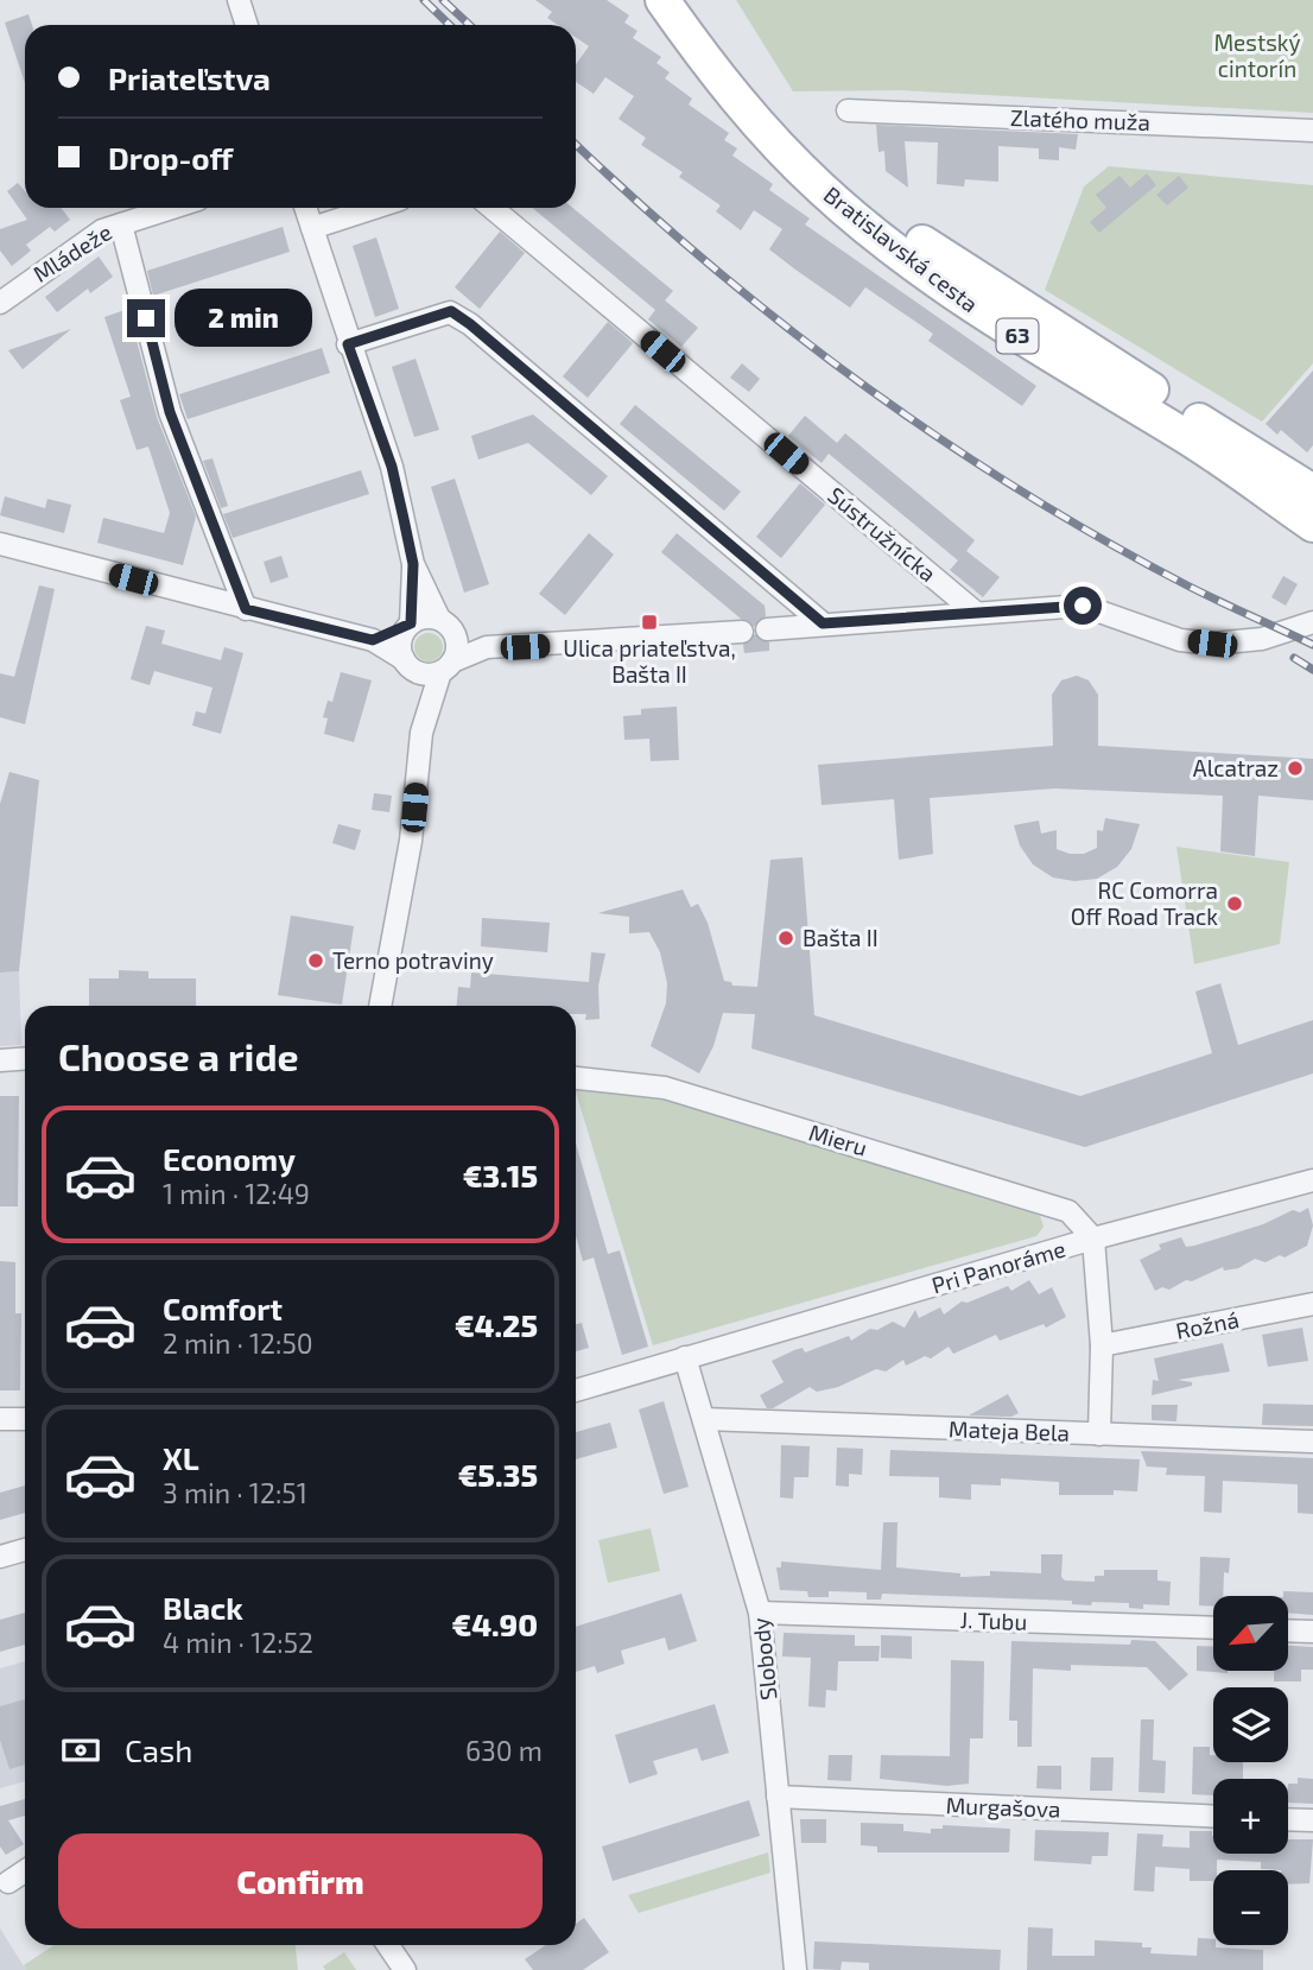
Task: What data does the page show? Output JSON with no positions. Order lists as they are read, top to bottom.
{
  "streets": {
    "main road": ["Bratislavská cesta", "63"],
    "street": [
      "Zlatého muža",
      "Mládeže",
      "Sústružnícka",
      "Mieru",
      "Pri Panoráme",
      "Rožná",
      "Mateja Bela",
      "J. Tubu",
      "Slobody",
      "Murgašova"
    ]
  },
  "crossings": [
    ["Mieru", "Pri Panoráme"],
    ["Pri Panoráme", "Slobody"],
    ["Mateja Bela", "Slobody"],
    ["J. Tubu", "Slobody"],
    ["Slobody", "Murgašova"]
  ],
  "parks": ["Mestský cintorín"],
  "places": {
    "transit": ["Ulica priateľstva, Bašta II"],
    "other": [
      "Alcatraz",
      "RC Comorra Off Road Track",
      "Bašta II",
      "Terno potraviny"
    ]
  },
  "north": "bottom left",
  "page": {
    "banner": ["Priateľstva", "Drop-off"],
    "bubble": "2 min",
    "heading": "Choose a ride",
    "list": [
      {
        "name": "Economy",
        "note": "1 min · 12:49",
        "value": "€3.15"
      },
      {
        "name": "Comfort",
        "note": "2 min · 12:50",
        "value": "€4.25"
      },
      {
        "name": "XL",
        "note": "3 min · 12:51",
        "value": "€5.35"
      },
      {
        "name": "Black",
        "note": "4 min · 12:52",
        "value": "€4.90"
      }
    ],
    "map_buttons": ["+", "−"],
    "pay": ["Cash", "630 m"],
    "buttons": "Confirm"
  }
}
